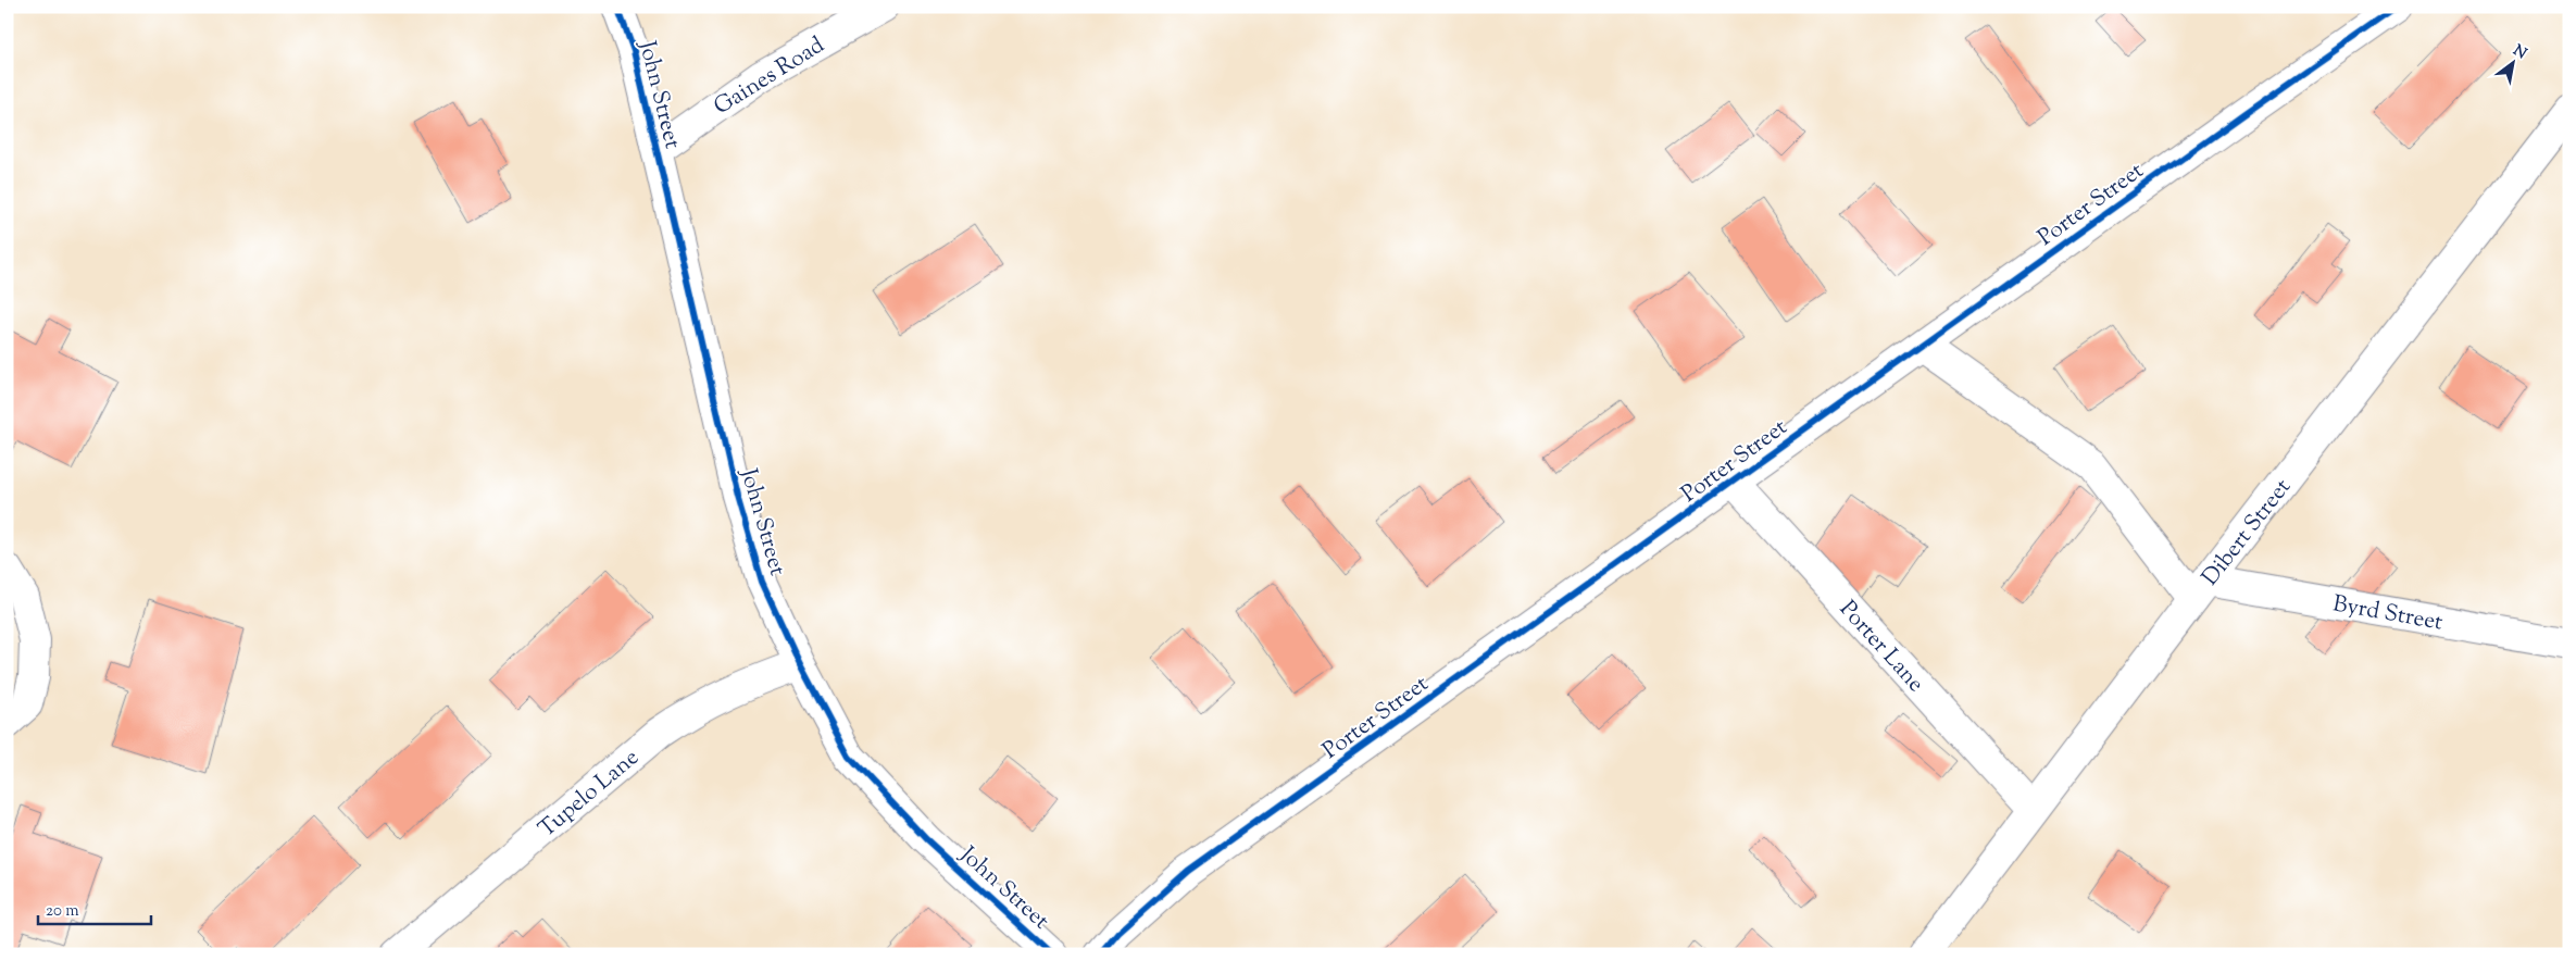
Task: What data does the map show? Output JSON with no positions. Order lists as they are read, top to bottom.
{
  "streets": {
    "street": [
      "Gaines Road",
      "John Street",
      "Porter Street",
      "Dibert Street",
      "Byrd Street",
      "Porter Lane",
      "Tupelo Lane"
    ]
  },
  "crossings": [
    ["Gaines Road", "John Street"],
    ["John Street", "Tupelo Lane"],
    ["Porter Street", "Porter Lane"],
    ["Dibert Street", "Byrd Street"],
    ["Dibert Street", "Porter Lane"]
  ],
  "scale_bar": "20 m",
  "north": "top right"
}
